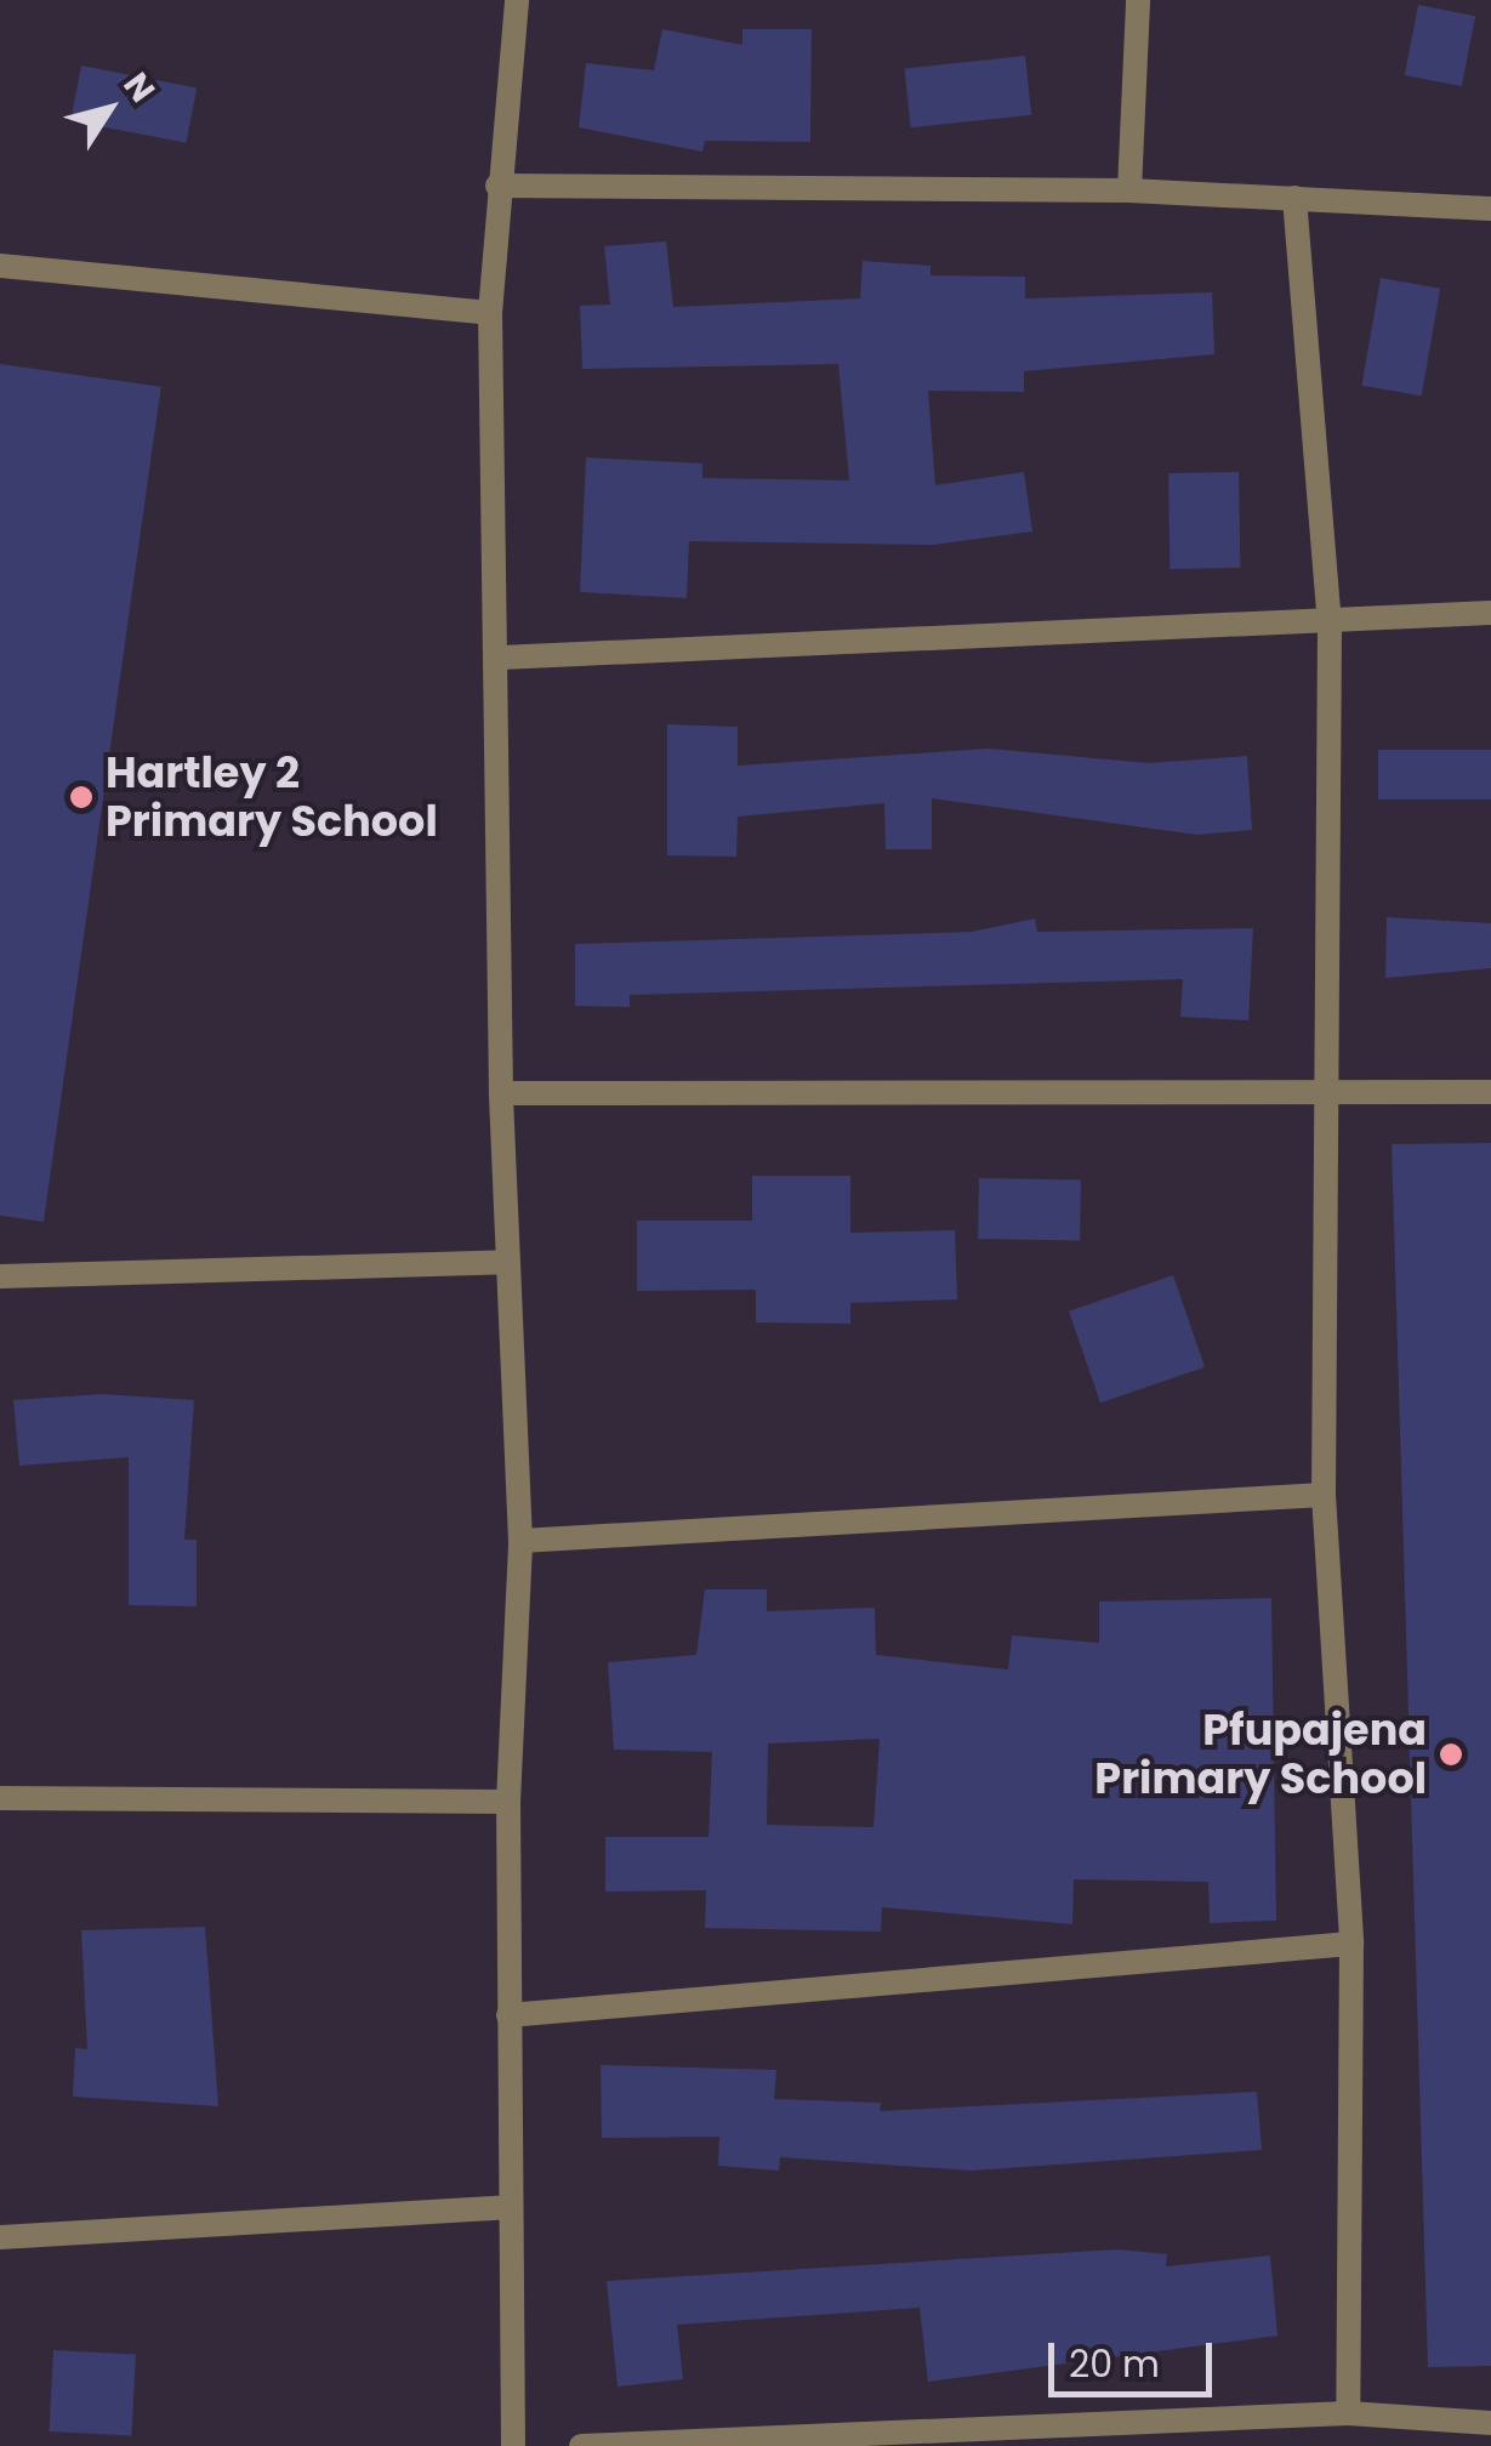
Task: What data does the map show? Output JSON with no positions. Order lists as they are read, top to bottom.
{
  "places": ["Hartley 2 Primary School", "Pfupajena Primary School"],
  "scale_bar": "20 m",
  "north": "top right"
}
